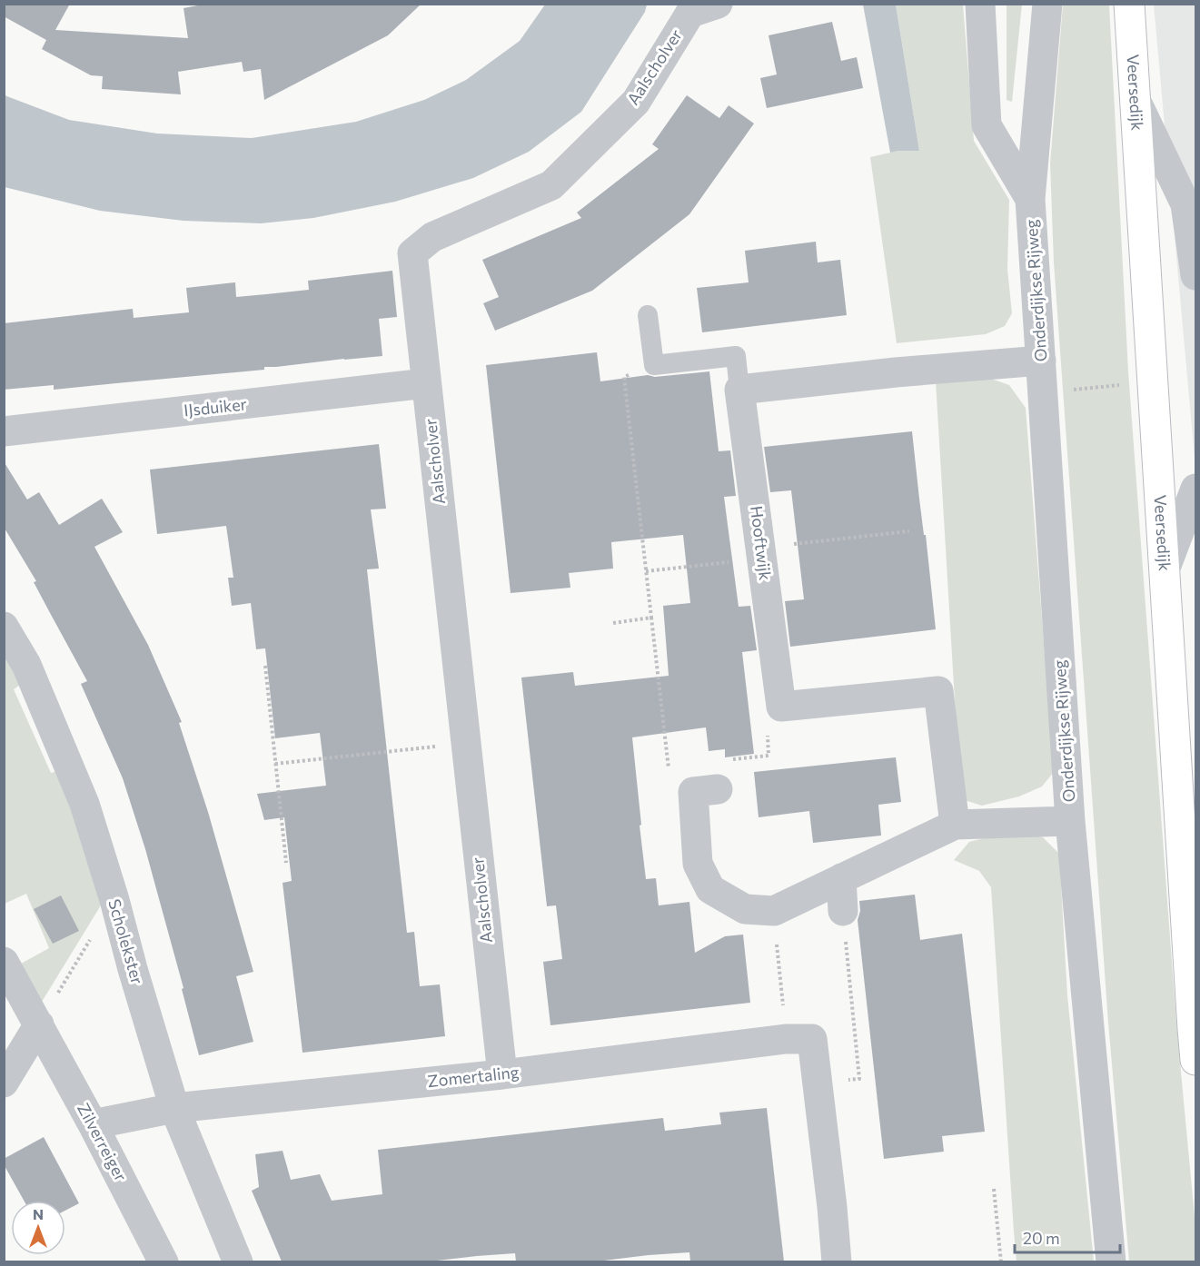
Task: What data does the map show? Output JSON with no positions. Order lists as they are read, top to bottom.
{
  "streets": {
    "main road": ["Veersedijk"],
    "street": [
      "Aalscholver",
      "Onderdijkse Rijweg",
      "IJsduiker",
      "Hooftwijk",
      "Scholekster",
      "Zomertaling",
      "Zilverreiger"
    ]
  },
  "crossings": [
    ["Aalscholver", "IJsduiker"],
    ["Aalscholver", "Zomertaling"],
    ["Scholekster", "Zomertaling"],
    ["Zomertaling", "Zilverreiger"]
  ],
  "scale_bar": "20 m",
  "north": "top"
}
